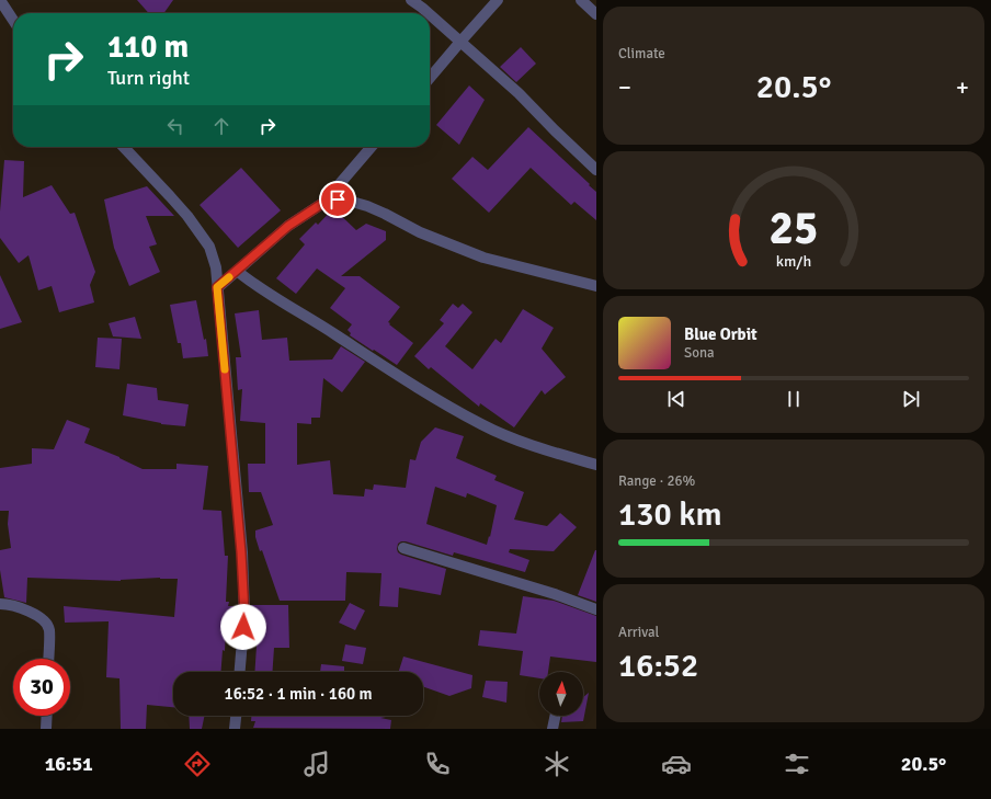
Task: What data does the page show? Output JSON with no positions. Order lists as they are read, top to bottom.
{
  "north": "top",
  "page": {
    "tile": [
      "Climate",
      ["Range · 26%", "130 km"],
      ["Arrival", "16:52"]
    ],
    "turn": ["110 m", "Turn right"],
    "heat": ["−", "20.5°", "+"],
    "song": ["Blue Orbit", "Sona"],
    "limit": "30",
    "trip": "16:52 · 1 min · 160 m",
    "tabs": ["16:51", "20.5°"],
    "gauge": ["25", "km/h"]
  }
}
